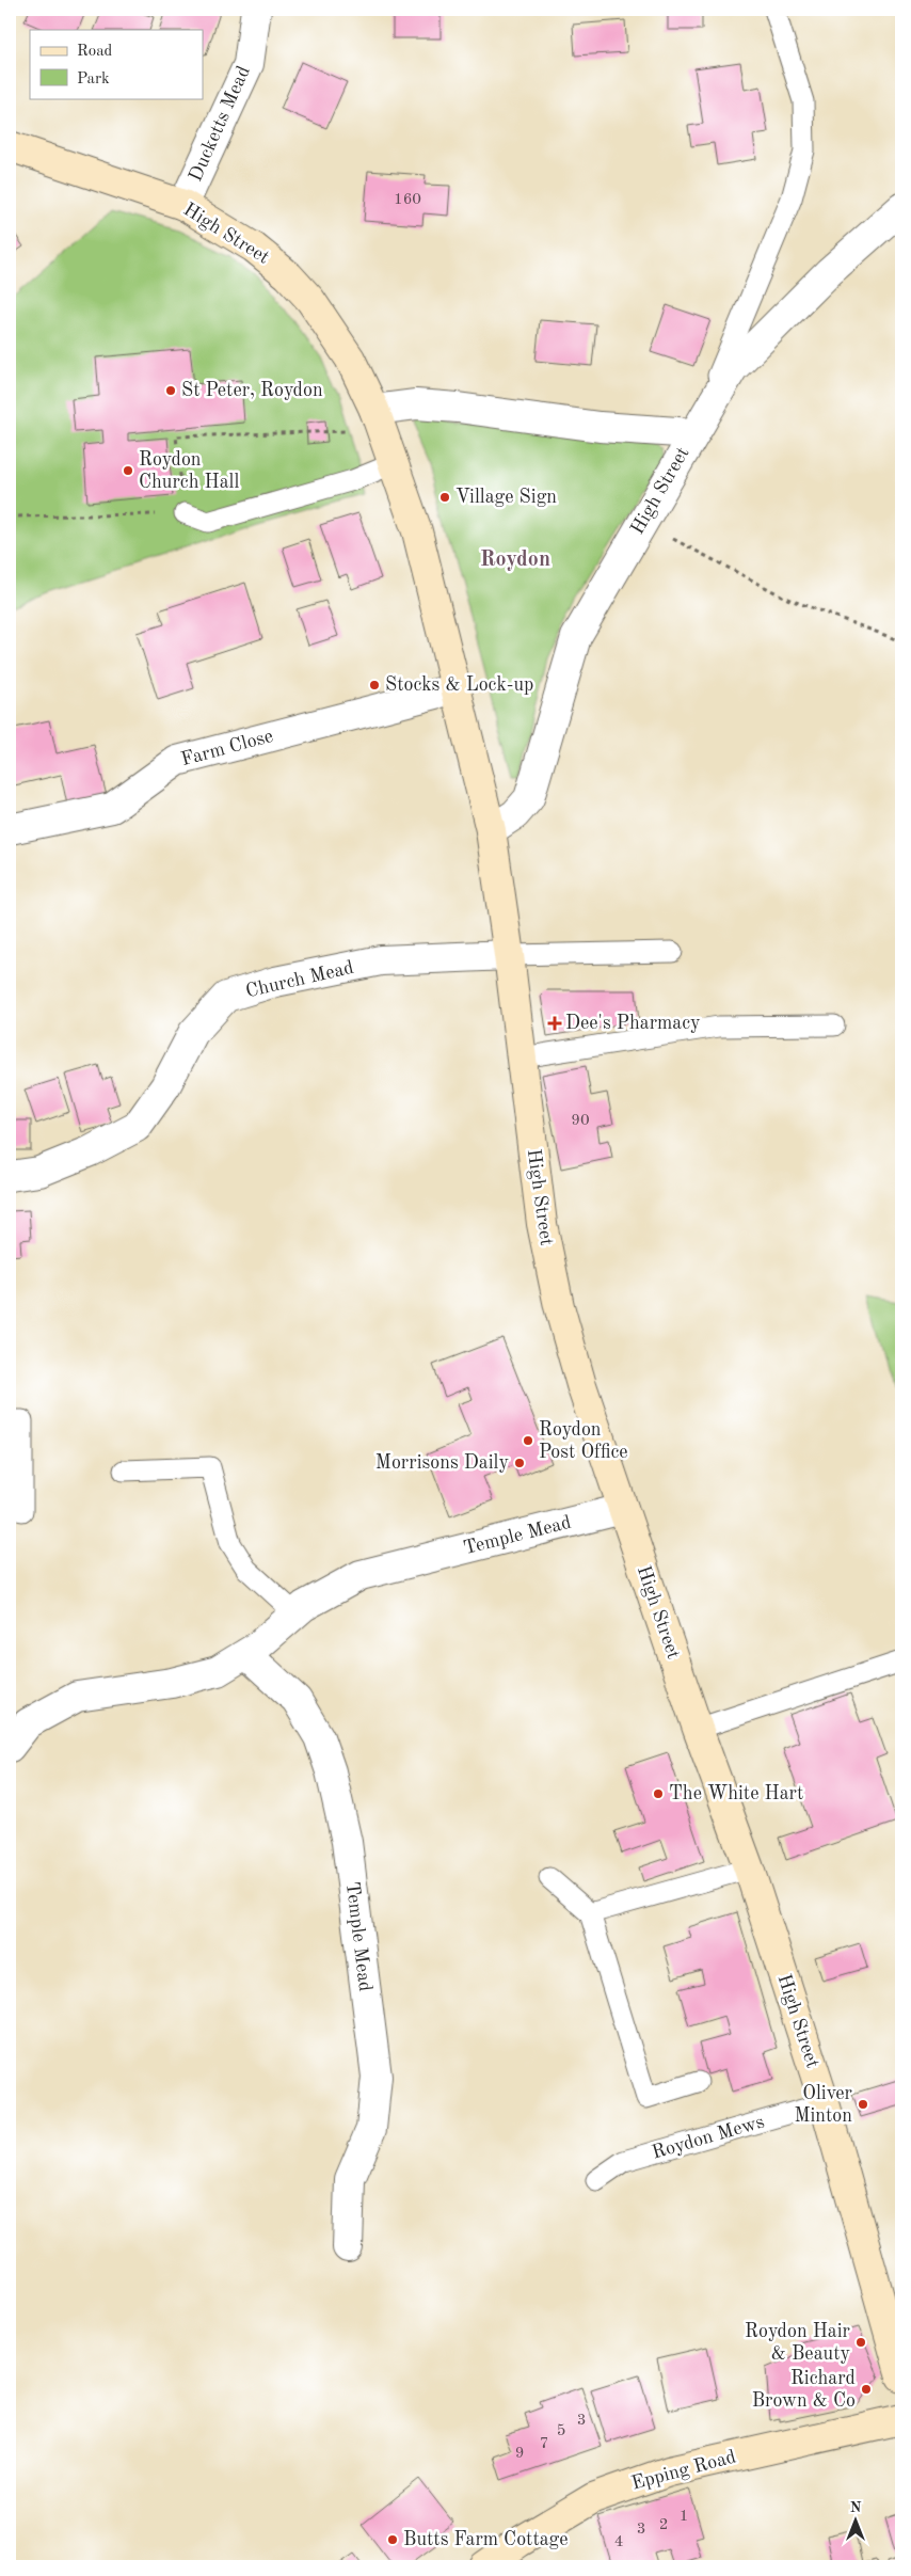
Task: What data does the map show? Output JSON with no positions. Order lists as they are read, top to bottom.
{
  "streets": {
    "main road": ["High Street", "Epping Road"],
    "street": [
      "Ducketts Mead",
      "Farm Close",
      "Church Mead",
      "Temple Mead"
    ],
    "lane": ["Roydon Mews"]
  },
  "crossings": [
    ["Ducketts Mead", "High Street"],
    ["High Street", "Farm Close"],
    ["High Street", "Church Mead"],
    ["High Street", "Temple Mead"],
    ["High Street", "Roydon Mews"]
  ],
  "districts": ["Roydon"],
  "places": {
    "other": [
      "St Peter, Roydon",
      "Roydon Church Hall",
      "Village Sign",
      "Stocks & Lock-up",
      "Roydon Post Office",
      "Morrisons Daily",
      "The White Hart",
      "Oliver Minton",
      "Roydon Hair & Beauty",
      "Richard Brown & Co",
      "Butts Farm Cottage"
    ],
    "health": ["Dee's Pharmacy"]
  },
  "house_numbers": [
    "160",
    "90",
    "3",
    "5",
    "7",
    "9",
    "1",
    "2",
    "3",
    "4"
  ],
  "legend": ["Road", "Park"],
  "north": "top"
}
